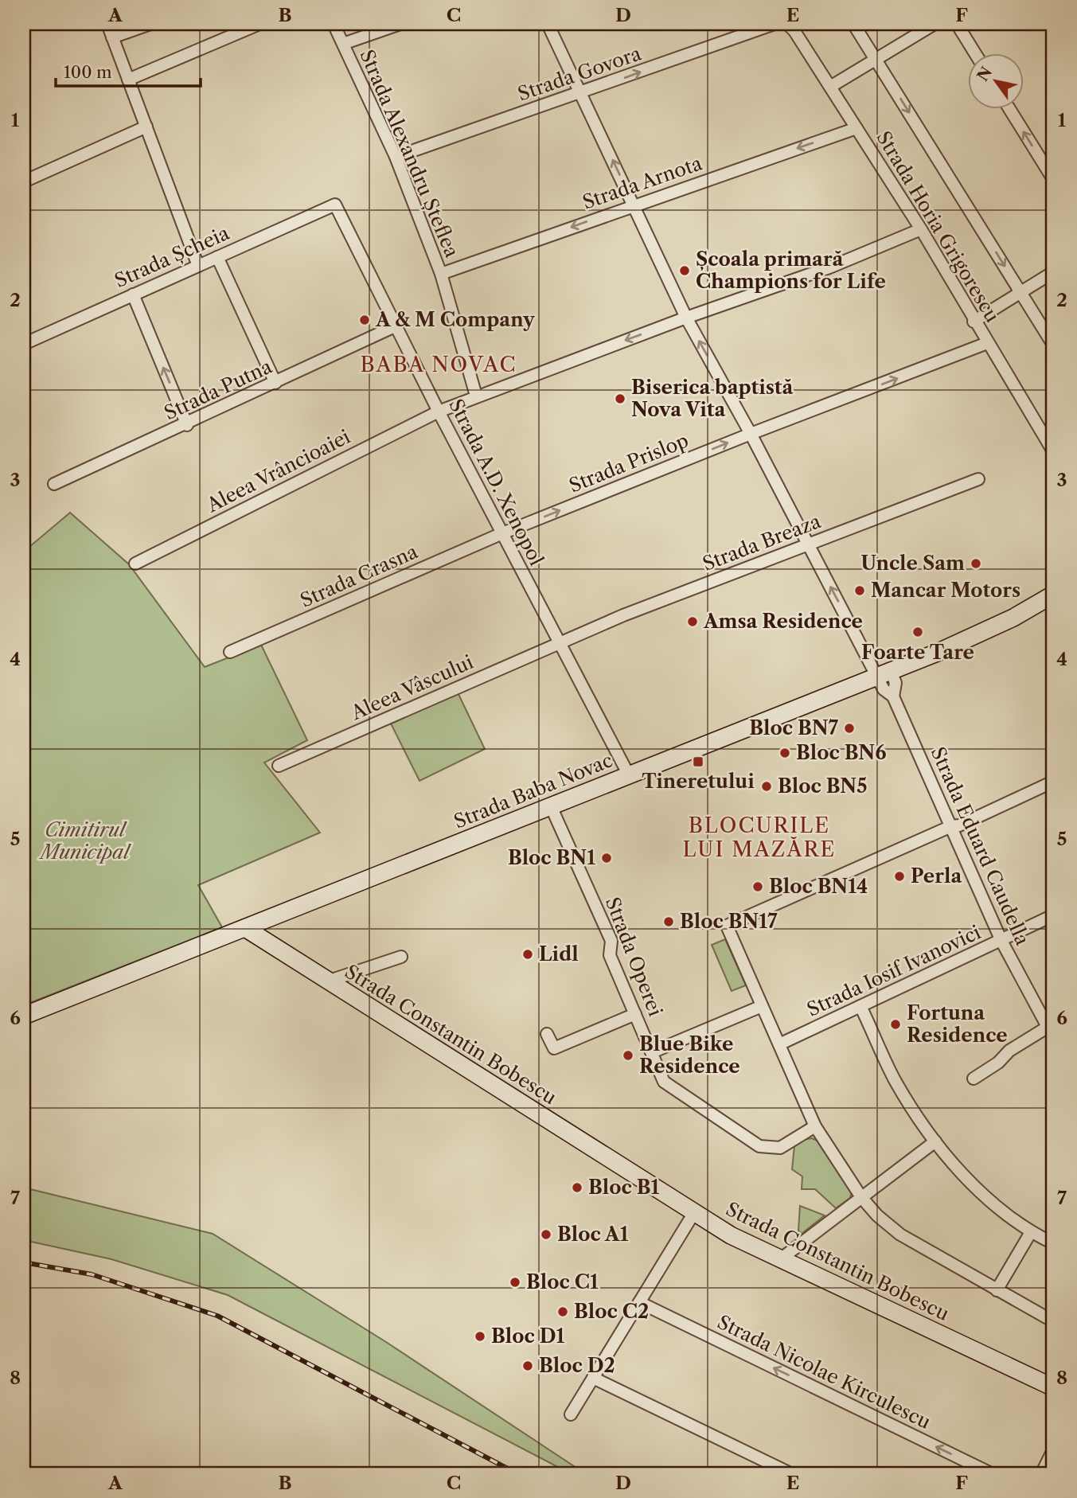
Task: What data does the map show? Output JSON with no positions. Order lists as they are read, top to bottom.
{
  "streets": {
    "main road": ["Strada Baba Novac", "Strada Constantin Bobescu"],
    "street": [
      "Strada Govora",
      "Strada Alexandru Șteflea",
      "Strada Arnota",
      "Strada Horia Grigorescu",
      "Strada Șcheia",
      "Strada Putna",
      "Strada Prislop",
      "Aleea Vrâncioaiei",
      "Strada A.D. Xenopol",
      "Strada Breaza",
      "Strada Crasna",
      "Aleea Vâscului",
      "Strada Eduard Caudella",
      "Strada Operei",
      "Strada Iosif Ivanovici",
      "Strada Nicolae Kirculescu"
    ]
  },
  "crossings": [
    ["Strada Govora", "Strada Alexandru Șteflea"],
    ["Strada Govora", "Strada Eduard Caudella"],
    ["Strada Alexandru Șteflea", "Strada Arnota"],
    ["Strada Alexandru Șteflea", "Aleea Vrâncioaiei"],
    ["Strada Arnota", "Strada Horia Grigorescu"],
    ["Strada Arnota", "Strada Eduard Caudella"],
    ["Strada Horia Grigorescu", "Strada Prislop"],
    ["Strada Horia Grigorescu", "Aleea Vrâncioaiei"],
    ["Strada Șcheia", "Strada A.D. Xenopol"],
    ["Strada Putna", "Strada A.D. Xenopol"],
    ["Strada Prislop", "Strada A.D. Xenopol"],
    ["Strada Prislop", "Strada Crasna"],
    ["Strada Prislop", "Strada Eduard Caudella"],
    ["Aleea Vrâncioaiei", "Strada A.D. Xenopol"],
    ["Aleea Vrâncioaiei", "Strada Eduard Caudella"],
    ["Strada A.D. Xenopol", "Strada Breaza"],
    ["Strada A.D. Xenopol", "Strada Crasna"],
    ["Strada A.D. Xenopol", "Aleea Vâscului"],
    ["Strada A.D. Xenopol", "Strada Baba Novac"],
    ["Strada Breaza", "Aleea Vâscului"],
    ["Strada Breaza", "Strada Eduard Caudella"],
    ["Strada Baba Novac", "Strada Eduard Caudella"],
    ["Strada Baba Novac", "Strada Operei"],
    ["Strada Baba Novac", "Strada Constantin Bobescu"],
    ["Strada Eduard Caudella", "Strada Iosif Ivanovici"]
  ],
  "one_way": [
    "Strada Govora",
    "Strada Arnota",
    "Strada Prislop",
    "Strada Eduard Caudella"
  ],
  "districts": ["BABA NOVAC", "BLOCURILE LUI MAZĂRE"],
  "parks": ["Cimitirul Municipal"],
  "places": {
    "other": [
      "Școala primară Champions for Life",
      "A & M Company",
      "Biserica baptistă Nova Vita",
      "Uncle Sam",
      "Mancar Motors",
      "Amsa Residence",
      "Foarte Tare",
      "Bloc BN7",
      "Bloc BN6",
      "Bloc BN5",
      "Bloc BN1",
      "Perla",
      "Bloc BN14",
      "Bloc BN17",
      "Lidl",
      "Fortuna Residence",
      "Blue Bike Residence",
      "Bloc B1",
      "Bloc A1",
      "Bloc C1",
      "Bloc C2",
      "Bloc D1",
      "Bloc D2"
    ],
    "transit": ["Tineretului"]
  },
  "scale_bar": "100 m",
  "north": "top left",
  "grid": {
    "columns": [
      "A",
      "B",
      "C",
      "D",
      "E",
      "F"
    ],
    "rows": [
      "1",
      "2",
      "3",
      "4",
      "5",
      "6",
      "7",
      "8"
    ]
  }
}
